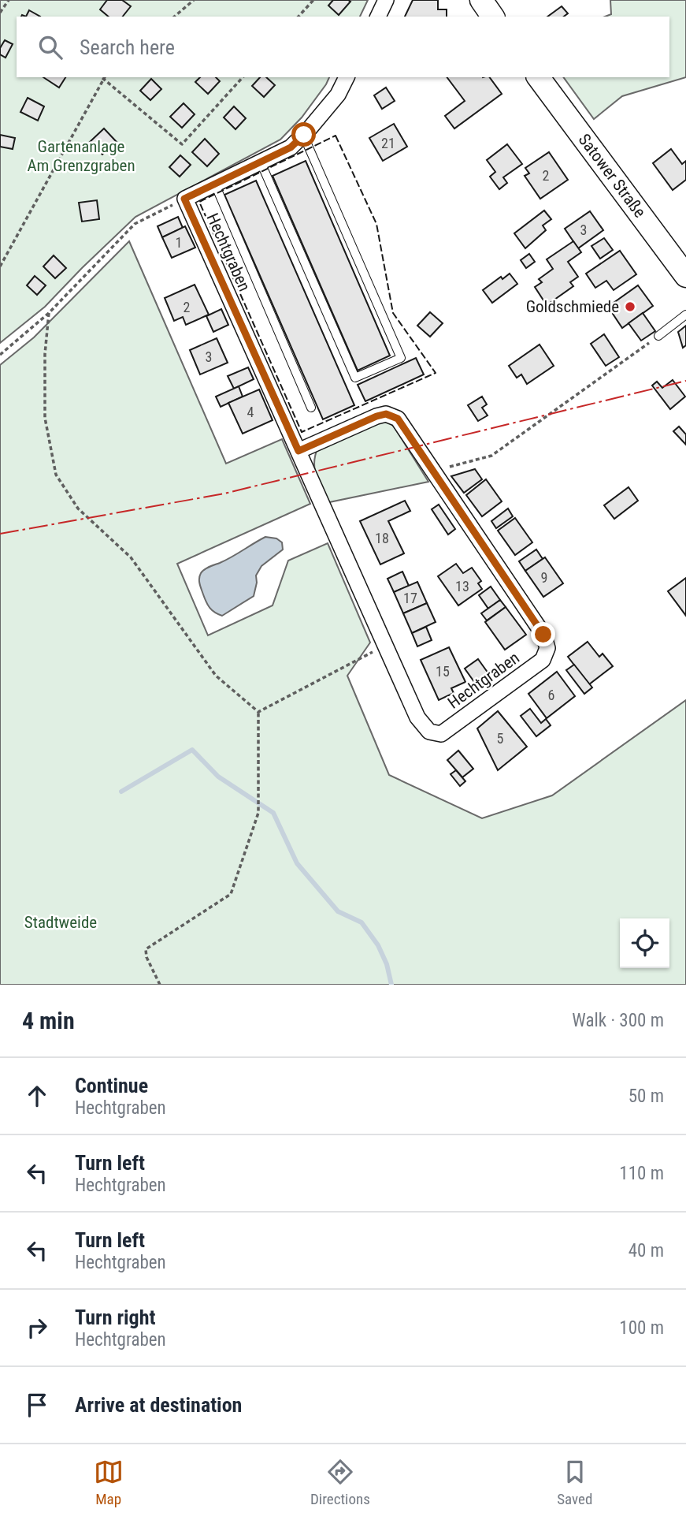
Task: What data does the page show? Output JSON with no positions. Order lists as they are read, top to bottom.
{
  "streets": {
    "main road": ["Satower Straße"],
    "street": ["Hechtgraben"]
  },
  "parks": ["Gartenanlage Am Grenzgraben", "Stadtweide"],
  "places": ["Goldschmiede"],
  "house_numbers": [
    "21",
    "2",
    "3",
    "1",
    "2",
    "3",
    "4",
    "18",
    "9",
    "13",
    "17",
    "15",
    "6",
    "5"
  ],
  "page": {
    "search": "Search here",
    "heading": ["4 min", "Walk · 300 m"],
    "list": [
      ["Continue", "Hechtgraben", "50 m"],
      ["Turn left", "Hechtgraben", "110 m"],
      ["Turn left", "Hechtgraben", "40 m"],
      ["Turn right", "Hechtgraben", "100 m"],
      "Arrive at destination"
    ],
    "nav": ["Map", "Directions", "Saved"]
  }
}
